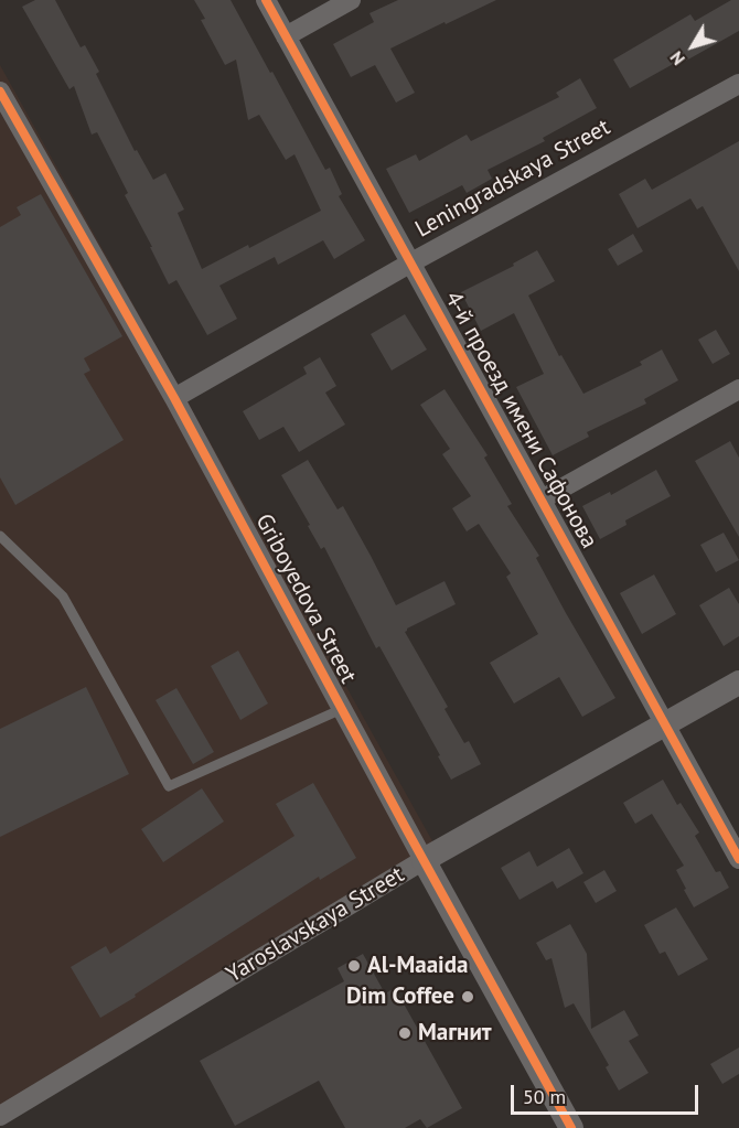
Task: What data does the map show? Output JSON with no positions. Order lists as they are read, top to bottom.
{
  "streets": {
    "street": [
      "Leningradskaya Street",
      "4-й проезд имени Сафонова",
      "Griboyedova Street",
      "Yaroslavskaya Street"
    ]
  },
  "crossings": [
    ["Leningradskaya Street", "4-й проезд имени Сафонова"],
    ["Leningradskaya Street", "Griboyedova Street"],
    ["4-й проезд имени Сафонова", "Yaroslavskaya Street"],
    ["Griboyedova Street", "Yaroslavskaya Street"]
  ],
  "places": ["Al-Maaida", "Dim Coffee", "Магнит"],
  "scale_bar": "50 m",
  "north": "bottom left"
}
